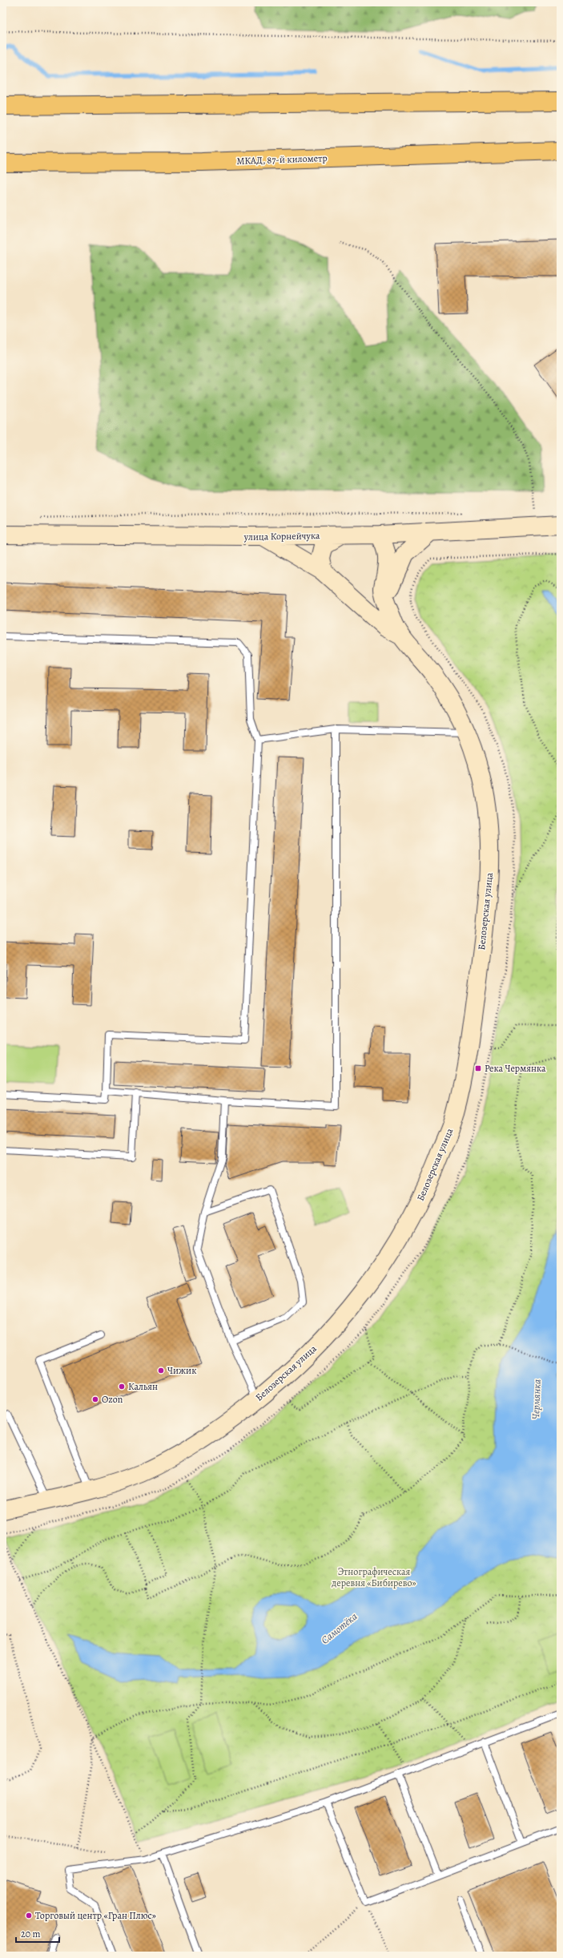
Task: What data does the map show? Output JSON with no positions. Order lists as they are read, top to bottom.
{
  "streets": {
    "highway": ["МКАД, 87-й километр"],
    "street": ["улица Корнейчука", "Белозерская улица"]
  },
  "crossings": [
    ["улица Корнейчука", "Белозерская улица"]
  ],
  "water": ["Чермянка", "Самотёка"],
  "parks": ["Этнографическая деревня «Бибирево»"],
  "places": {
    "transit": ["Река Чермянка"],
    "other": [
      "Чижик",
      "Кальян",
      "Ozon",
      "Торговый центр «Гран Плюс»"
    ]
  },
  "scale_bar": "20 m"
}
